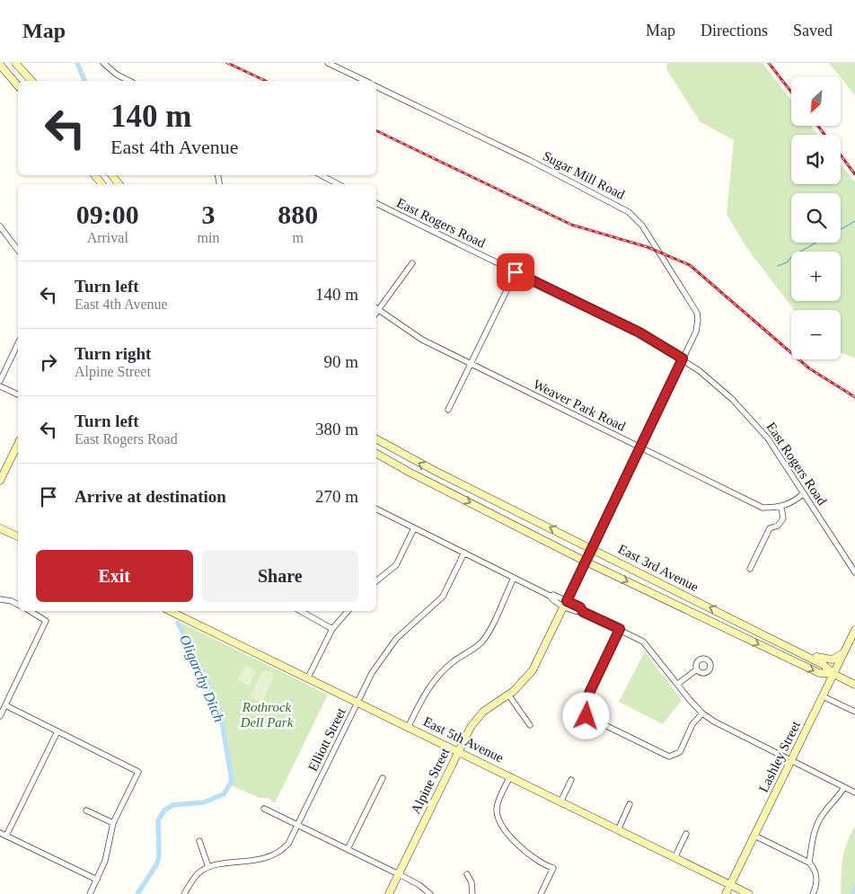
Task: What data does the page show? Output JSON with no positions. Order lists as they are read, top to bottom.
{
  "streets": {
    "main road": [
      "East 3rd Avenue",
      "East 5th Avenue",
      "Lashley Street",
      "Alpine Street"
    ],
    "street": [
      "Sugar Mill Road",
      "East Rogers Road",
      "Weaver Park Road",
      "Elliott Street"
    ]
  },
  "crossings": [
    ["Sugar Mill Road", "East Rogers Road"],
    ["Sugar Mill Road", "Alpine Street"],
    ["East Rogers Road", "Alpine Street"],
    ["Weaver Park Road", "Alpine Street"],
    ["East 3rd Avenue", "Lashley Street"],
    ["East 3rd Avenue", "Alpine Street"],
    ["Elliott Street", "East 5th Avenue"],
    ["East 5th Avenue", "Lashley Street"],
    ["East 5th Avenue", "Alpine Street"]
  ],
  "water": ["Oligarchy Ditch"],
  "parks": ["Rothrock Dell Park"],
  "north": "bottom left",
  "page": {
    "header": "Map",
    "nav": ["Map", "Directions", "Saved"],
    "map_buttons": ["+", "−"],
    "turn": ["140 m", "East 4th Avenue"],
    "eta": [
      "09:00",
      "Arrival",
      "3",
      "min",
      "880",
      "m"
    ],
    "list": [
      {
        "name": "Turn left",
        "note": "East 4th Avenue",
        "value": "140 m"
      },
      {
        "name": "Turn right",
        "note": "Alpine Street",
        "value": "90 m"
      },
      {
        "name": "Turn left",
        "note": "East Rogers Road",
        "value": "380 m"
      },
      {
        "name": "Arrive at destination",
        "value": "270 m"
      }
    ],
    "buttons": ["Exit", "Share"]
  }
}
